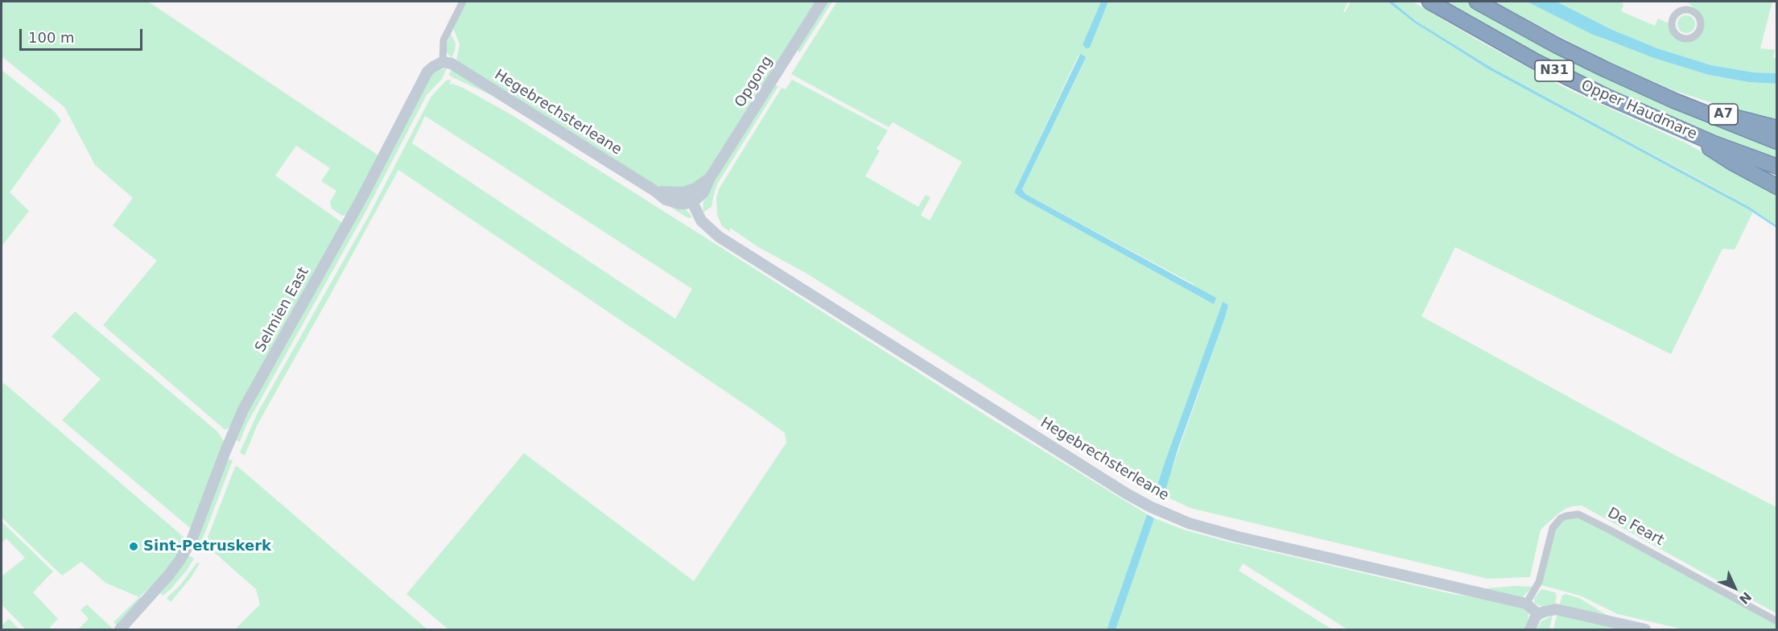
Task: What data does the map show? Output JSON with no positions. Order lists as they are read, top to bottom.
{
  "streets": {
    "highway": ["N31", "Opper Haudmare", "A7"],
    "main road": ["Opgong", "Hegebrechsterleane", "Selmien East"],
    "street": ["De Feart"]
  },
  "crossings": [
    ["N31", "Opper Haudmare"],
    ["Opgong", "Hegebrechsterleane"],
    ["Opper Haudmare", "A7"],
    ["Hegebrechsterleane", "Selmien East"],
    ["Hegebrechsterleane", "De Feart"]
  ],
  "places": ["Sint-Petruskerk"],
  "scale_bar": "100 m",
  "north": "bottom right"
}
